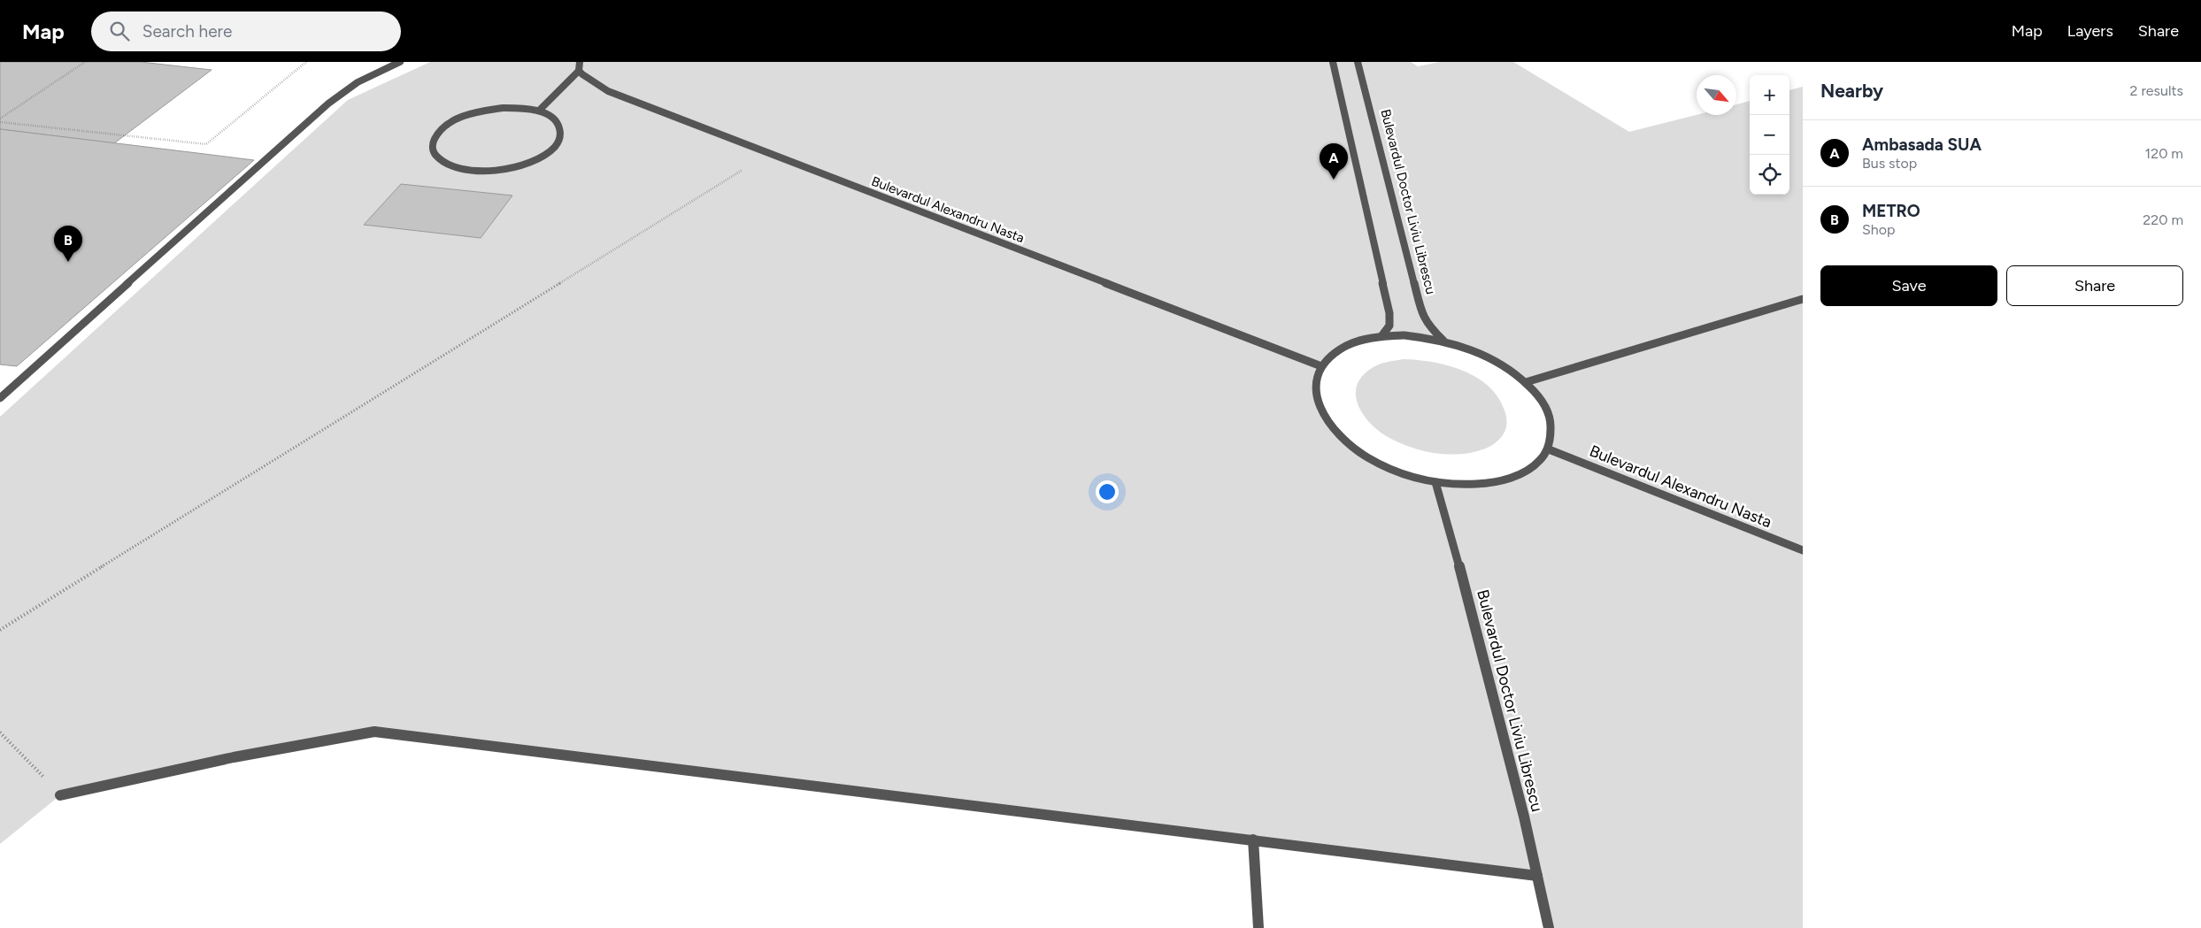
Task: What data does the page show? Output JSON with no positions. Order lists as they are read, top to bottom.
{
  "streets": {
    "street": ["Bulevardul Doctor Liviu Librescu", "Bulevardul Alexandru Nasta"]
  },
  "north": "bottom right",
  "page": {
    "header": "Map",
    "search": "Search here",
    "nav": ["Map", "Layers", "Share"],
    "heading": ["Nearby", "2 results"],
    "map_buttons": ["+", "−"],
    "list": [
      {
        "mark": "A",
        "name": "Ambasada SUA",
        "note": "Bus stop",
        "value": "120 m"
      },
      {
        "mark": "B",
        "name": "METRO",
        "note": "Shop",
        "value": "220 m"
      }
    ],
    "pins": ["A", "B"],
    "buttons": ["Save", "Share"]
  }
}
